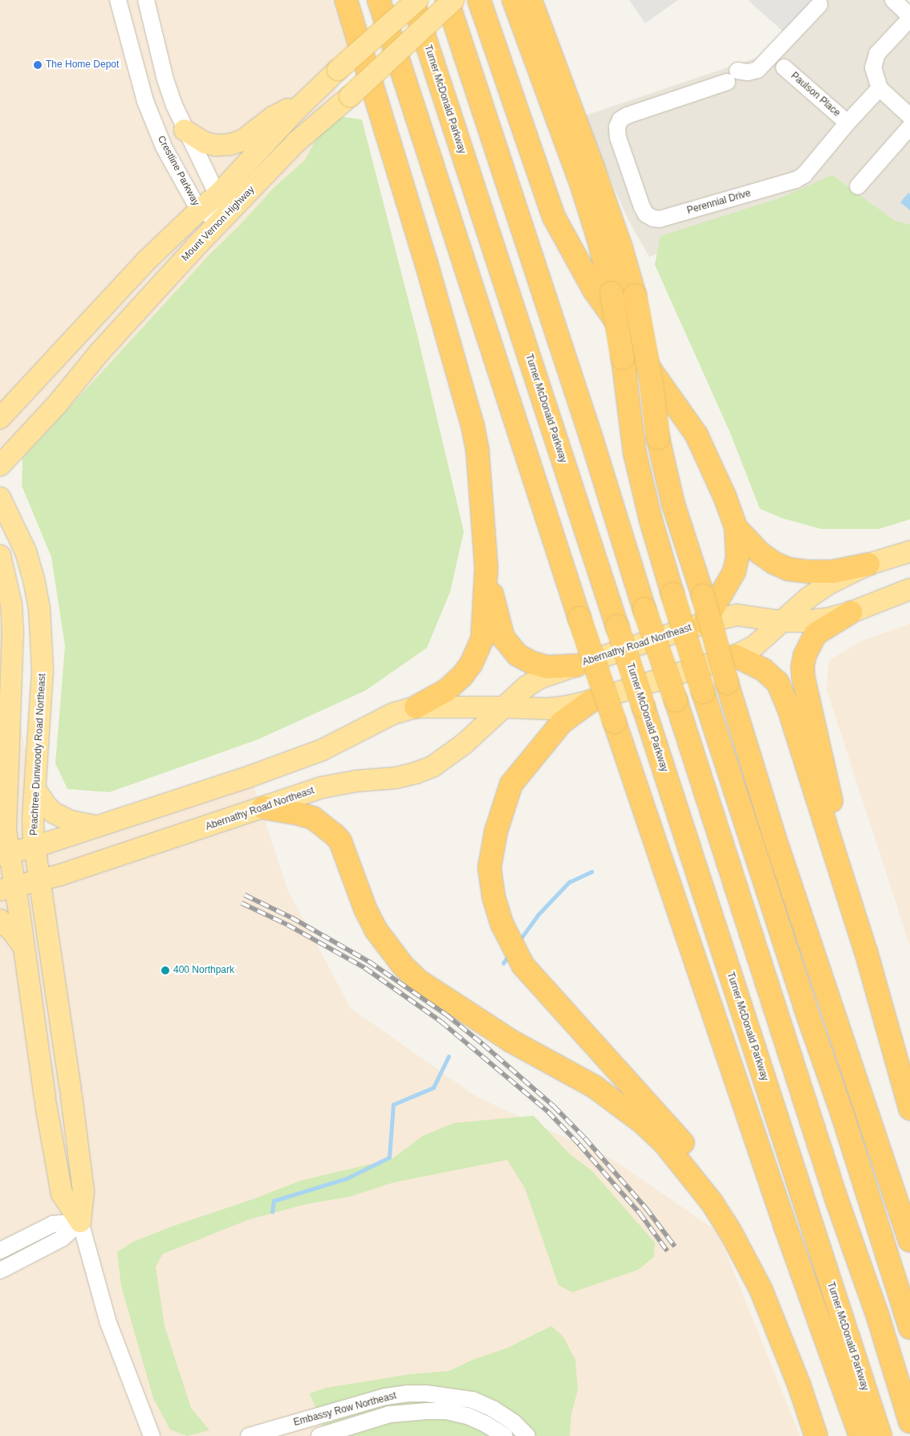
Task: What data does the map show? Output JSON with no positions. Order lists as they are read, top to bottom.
{
  "streets": {
    "highway": ["Turner McDonald Parkway"],
    "main road": ["Mount Vernon Highway", "Abernathy Road Northeast", "Peachtree Dunwoody Road Northeast"],
    "street": [
      "Paulson Place",
      "Crestline Parkway",
      "Perennial Drive",
      "Embassy Row Northeast"
    ]
  },
  "crossings": [
    ["Paulson Place", "Perennial Drive"],
    ["Crestline Parkway", "Mount Vernon Highway"],
    ["Abernathy Road Northeast", "Peachtree Dunwoody Road Northeast"]
  ],
  "places": ["The Home Depot", "400 Northpark"]
}
